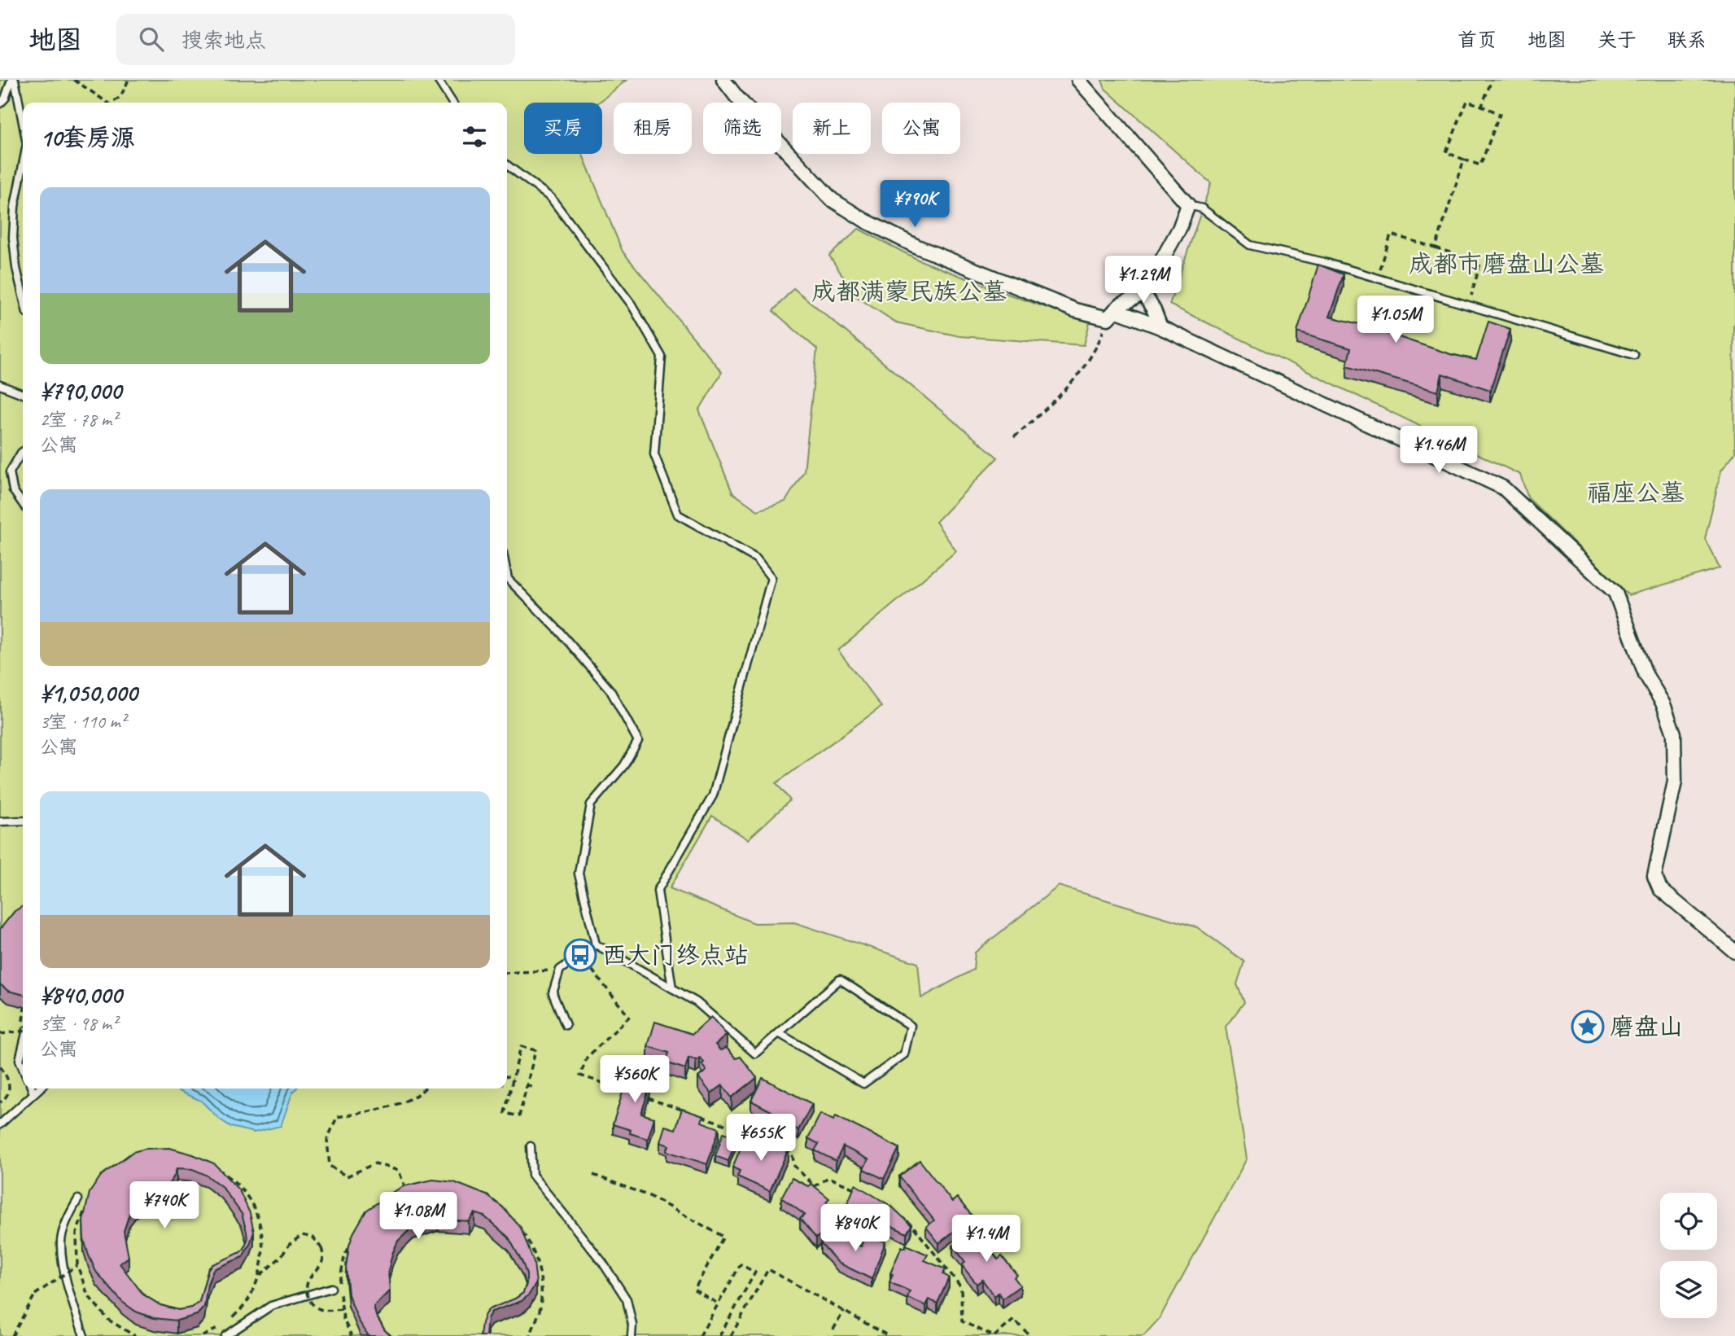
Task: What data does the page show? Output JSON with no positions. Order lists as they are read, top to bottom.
{
  "parks": ["成都市磨盘山公墓", "成都满蒙民族公墓", "福座公墓"],
  "places": {
    "bus stop": ["西大门终点站"],
    "place": ["磨盘山"]
  },
  "page": {
    "header": "地图",
    "search": "搜索地点",
    "nav": [
      "首页",
      "地图",
      "关于",
      "联系"
    ],
    "chip": [
      "买房",
      "租房",
      "筛选",
      "新上",
      "公寓"
    ],
    "heading": "10套房源",
    "list": [
      {
        "name": "¥790,000",
        "note": "2室 · 78 m² · 公寓"
      },
      {
        "name": "¥1,050,000",
        "note": "3室 · 110 m² · 公寓"
      },
      {
        "name": "¥840,000",
        "note": "3室 · 98 m² · 公寓"
      }
    ],
    "price": [
      "¥790K",
      "¥1.29M",
      "¥1.05M",
      "¥1.46M",
      "¥560K",
      "¥655K",
      "¥740K",
      "¥1.08M",
      "¥840K",
      "¥1.4M"
    ]
  }
}
